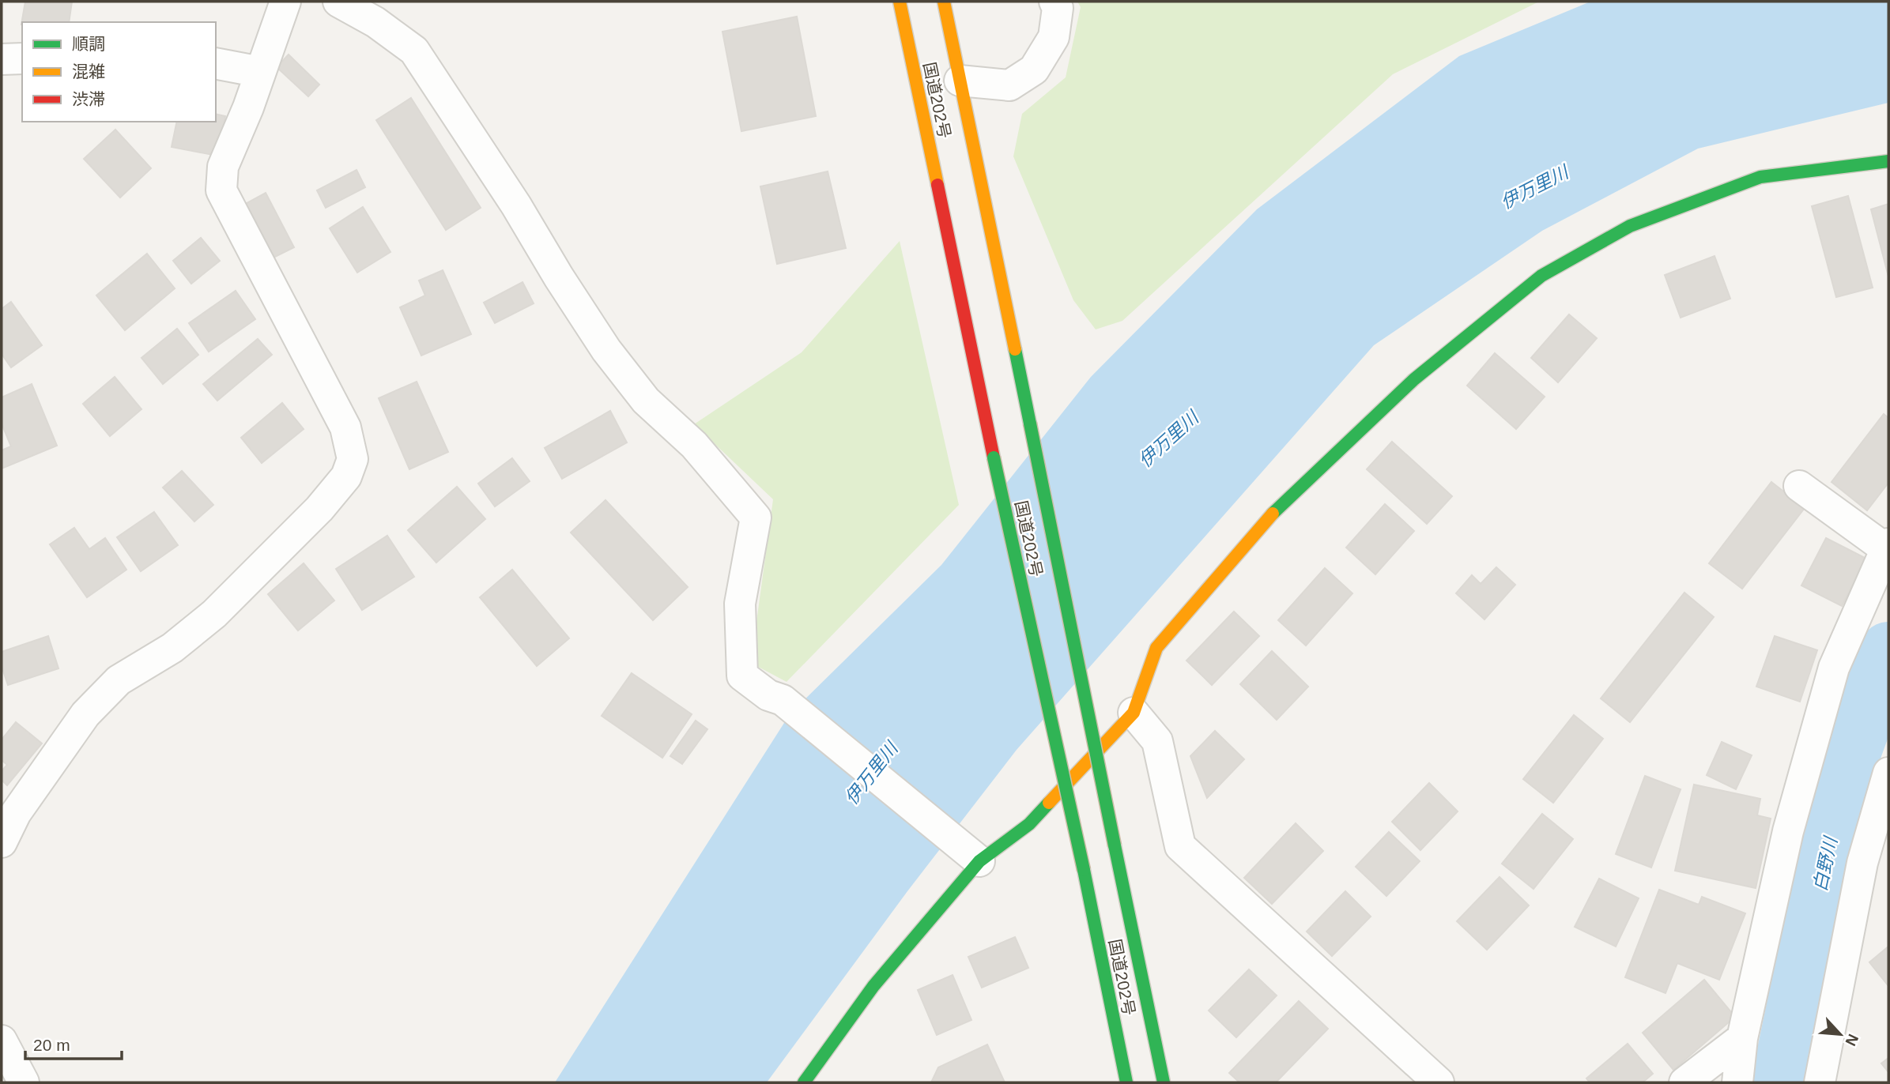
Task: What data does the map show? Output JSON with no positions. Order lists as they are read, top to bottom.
{
  "streets": {
    "main road": ["国道202号"]
  },
  "water": ["伊万里川", "白野川"],
  "legend": ["順調", "混雑", "渋滞"],
  "scale_bar": "20 m",
  "north": "bottom right"
}
